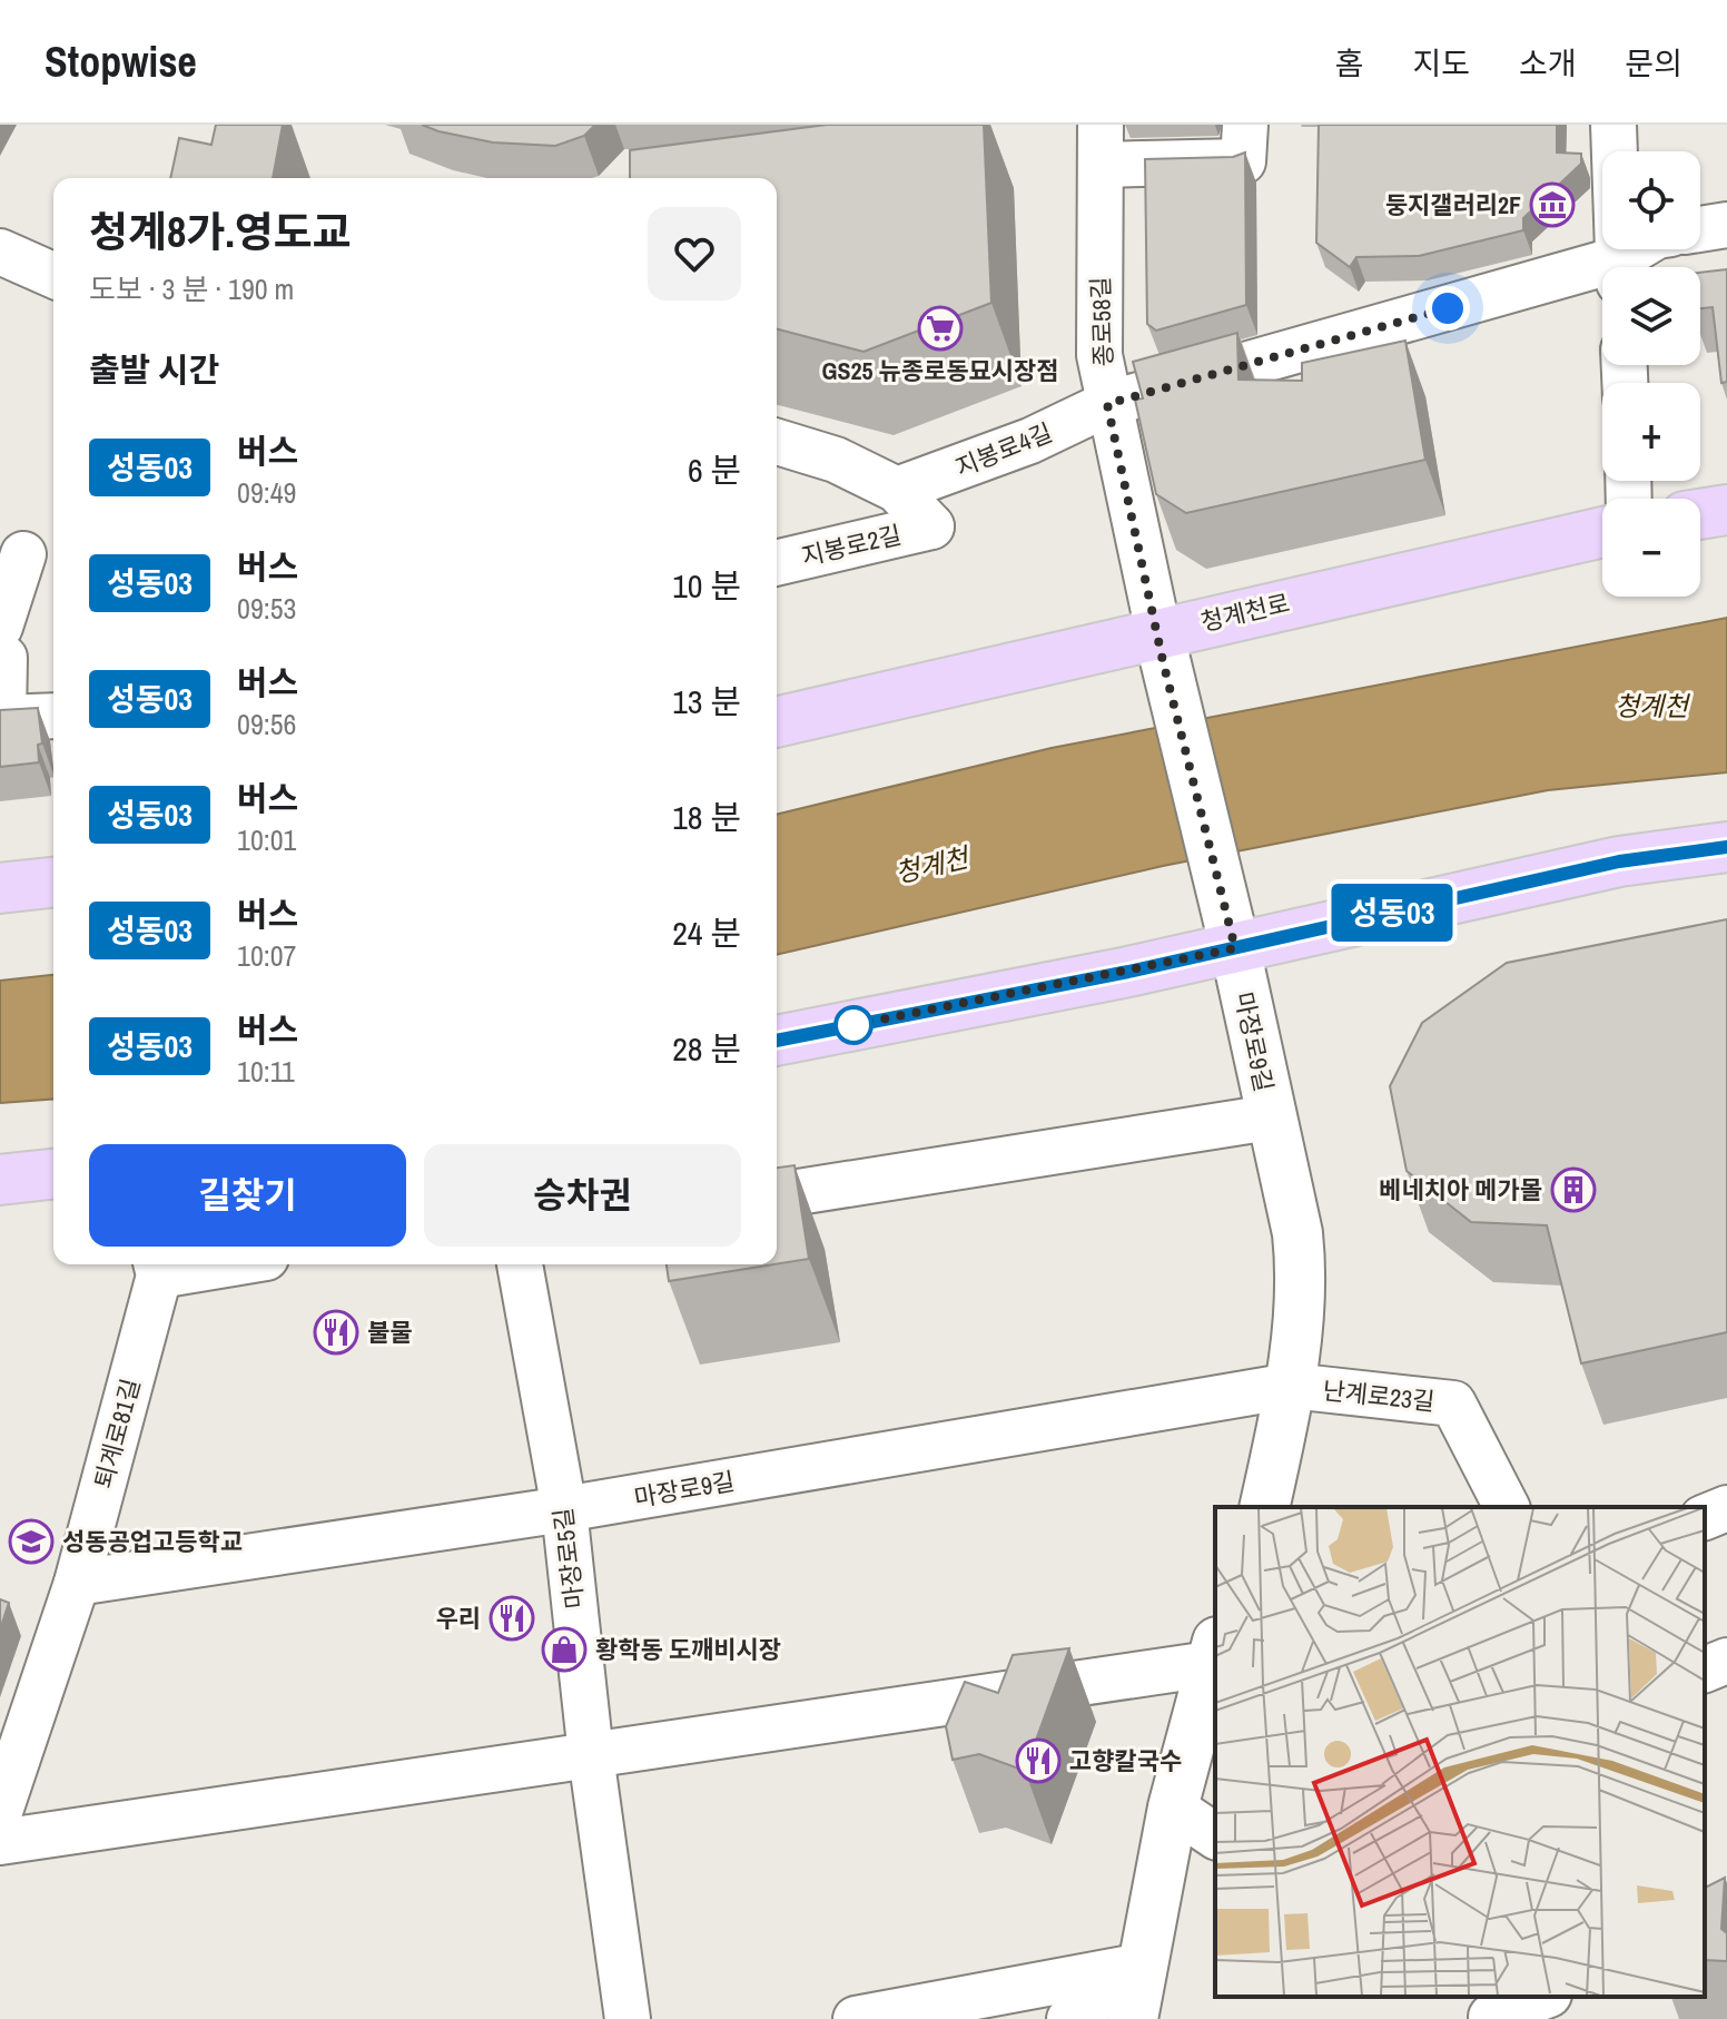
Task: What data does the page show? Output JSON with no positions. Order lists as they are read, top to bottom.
{
  "streets": {
    "main road": ["청계천로"],
    "street": [
      "종로58길",
      "지봉로4길",
      "지봉로2길",
      "마장로9길",
      "난계로23길",
      "퇴계로81길",
      "마장로5길"
    ]
  },
  "crossings": [
    ["종로58길", "지봉로4길"],
    ["종로58길", "청계천로"],
    ["종로58길", "마장로9길"],
    ["지봉로4길", "지봉로2길"],
    ["청계천로", "마장로9길"],
    ["마장로9길", "난계로23길"],
    ["마장로9길", "퇴계로81길"],
    ["마장로9길", "마장로5길"]
  ],
  "water": ["청계천"],
  "places": {
    "museum": ["둥지갤러리2F"],
    "supermarket": ["GS25 뉴종로동묘시장점"],
    "building": ["베네치아 메가몰"],
    "restaurant": ["불물", "우리", "고향칼국수"],
    "school or university": ["성동공업고등학교"],
    "shop": ["황학동 도깨비시장"]
  },
  "lines": ["bus line 성동03"],
  "page": {
    "header": "Stopwise",
    "nav": [
      "홈",
      "지도",
      "소개",
      "문의"
    ],
    "on_map": "성동03",
    "map_buttons": ["+", "−"],
    "heading": [
      ["청계8가.영도교", "도보 · 3 분 · 190 m"],
      "출발 시간"
    ],
    "list": [
      {
        "mark": "성동03",
        "name": "버스",
        "note": "09:49",
        "value": "6 분"
      },
      {
        "mark": "성동03",
        "name": "버스",
        "note": "09:53",
        "value": "10 분"
      },
      {
        "mark": "성동03",
        "name": "버스",
        "note": "09:56",
        "value": "13 분"
      },
      {
        "mark": "성동03",
        "name": "버스",
        "note": "10:01",
        "value": "18 분"
      },
      {
        "mark": "성동03",
        "name": "버스",
        "note": "10:07",
        "value": "24 분"
      },
      {
        "mark": "성동03",
        "name": "버스",
        "note": "10:11",
        "value": "28 분"
      }
    ],
    "buttons": ["길찾기", "승차권"]
  }
}
